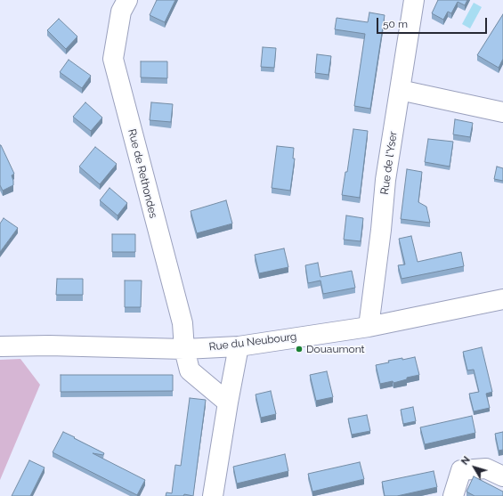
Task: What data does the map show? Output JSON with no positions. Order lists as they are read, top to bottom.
{
  "streets": {
    "street": ["Rue de l'Yser", "Rue de Rethondes", "Rue du Neubourg"]
  },
  "crossings": [
    ["Rue de l'Yser", "Rue du Neubourg"],
    ["Rue de Rethondes", "Rue du Neubourg"]
  ],
  "places": ["Douaumont"],
  "scale_bar": "50 m",
  "north": "top left"
}
